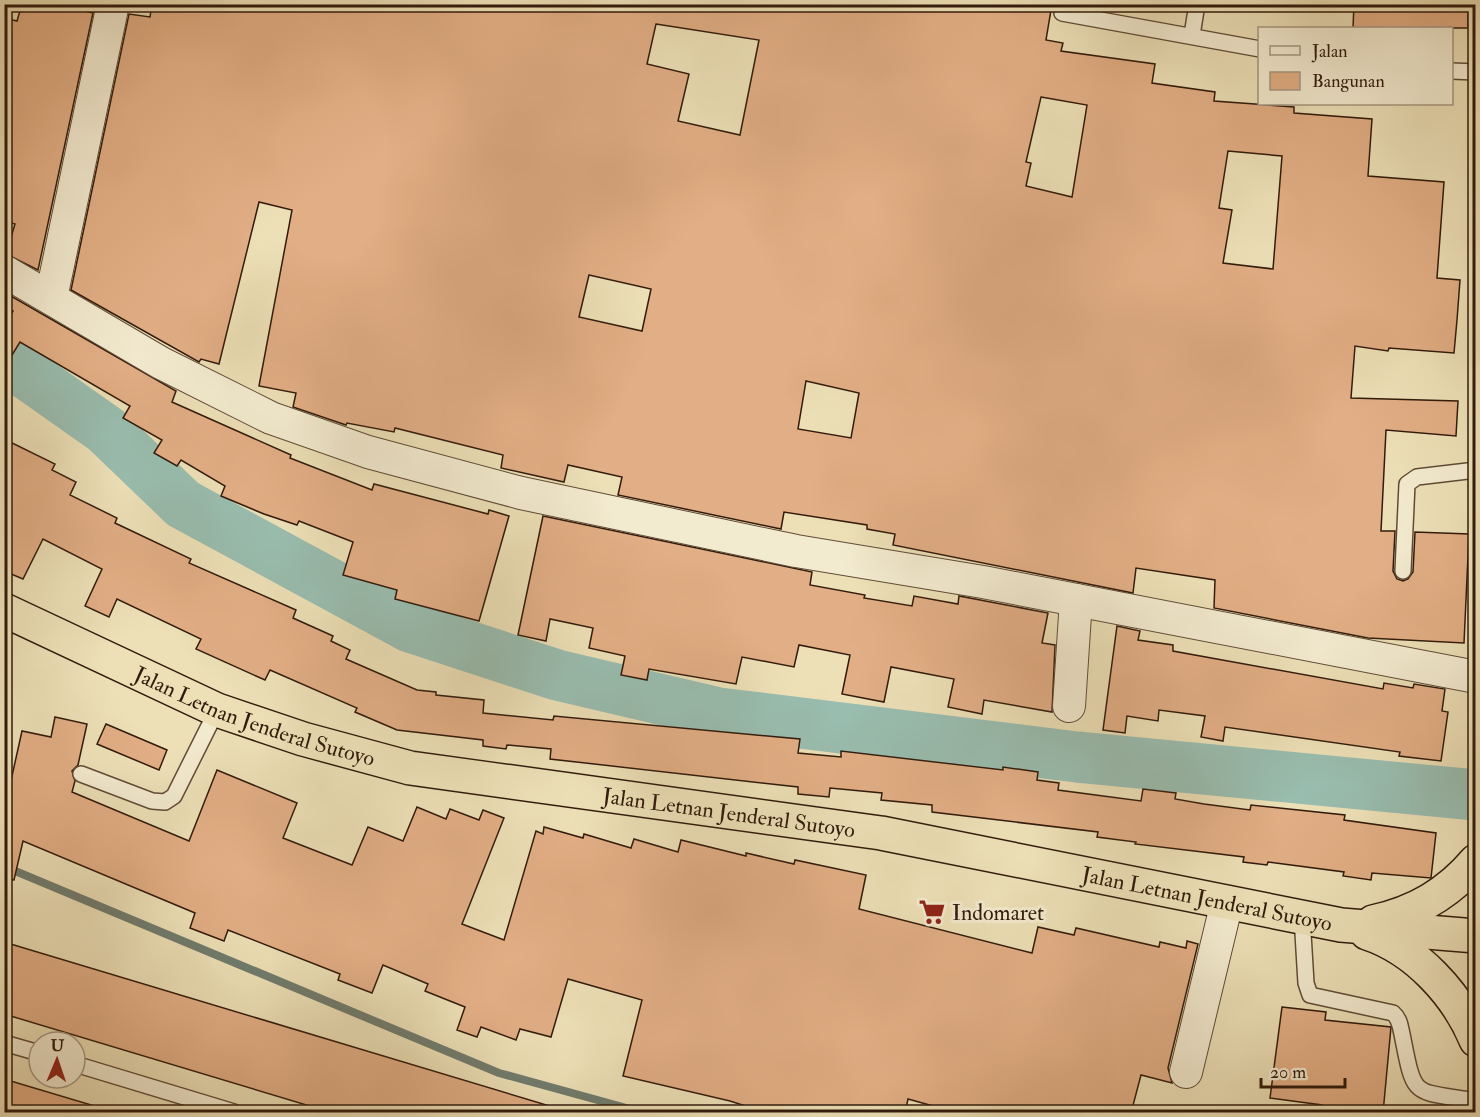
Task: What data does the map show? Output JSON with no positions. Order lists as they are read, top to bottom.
{
  "streets": {
    "highway": ["Jalan Letnan Jenderal Sutoyo"]
  },
  "places": {
    "supermarket": ["Indomaret"]
  },
  "legend": ["Jalan", "Bangunan"],
  "scale_bar": "20 m",
  "north": "top"
}
